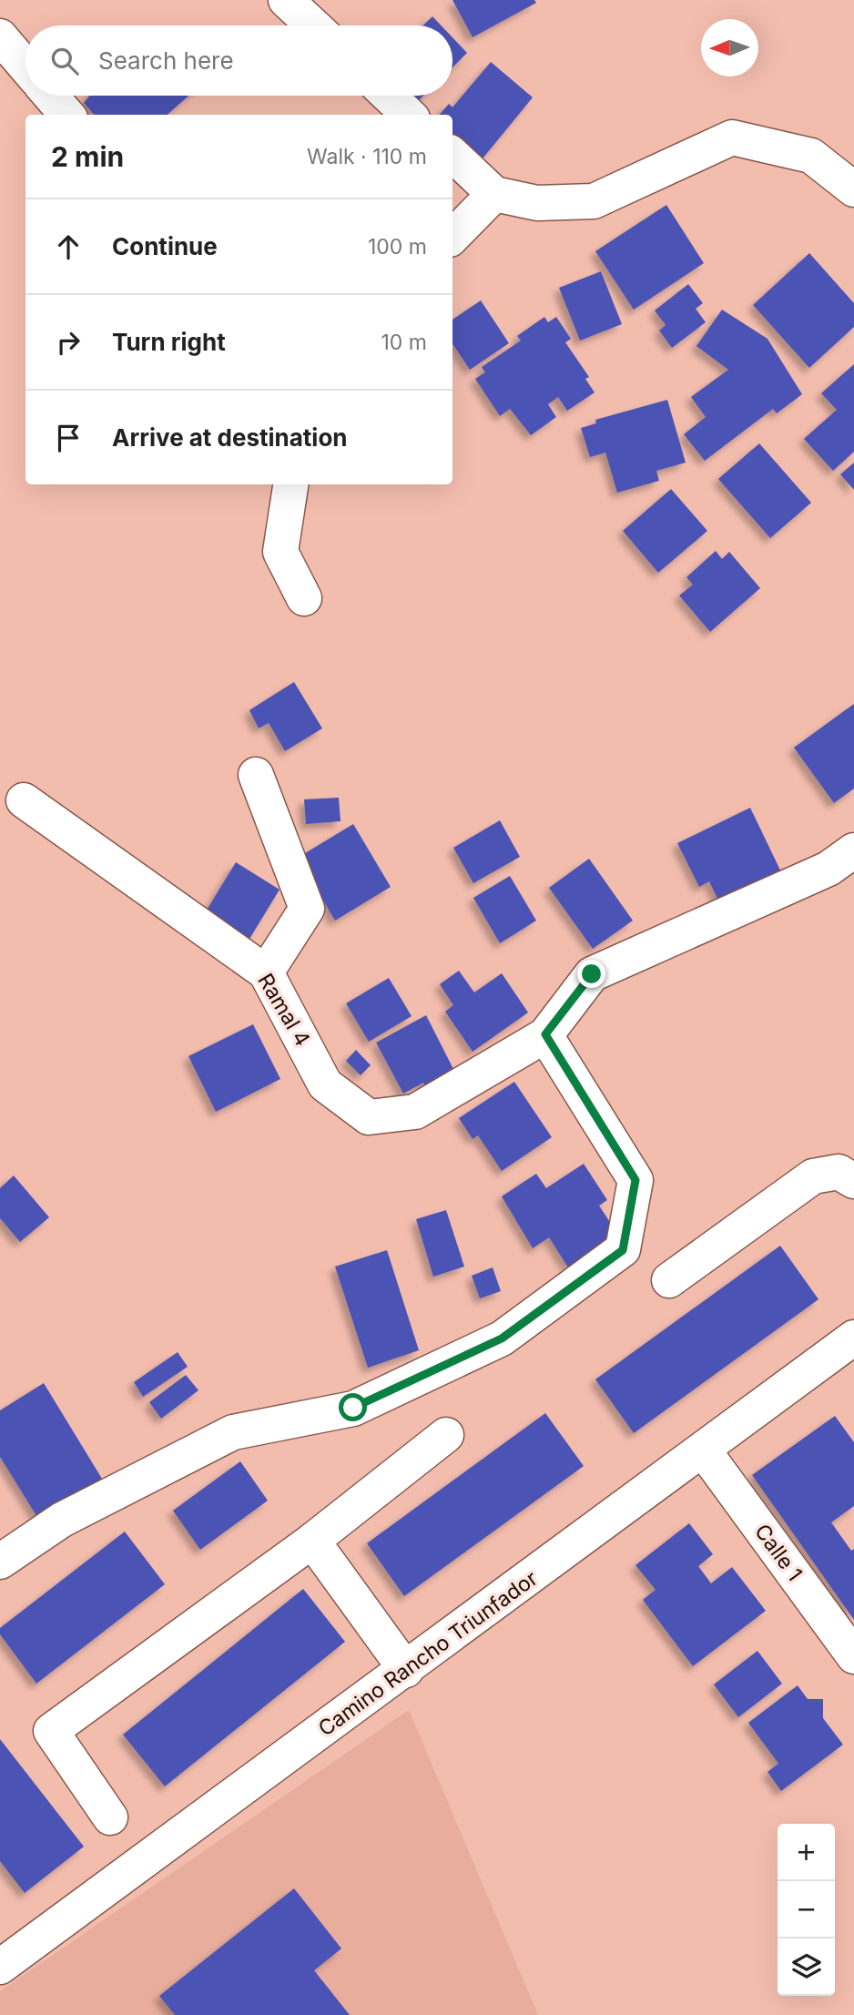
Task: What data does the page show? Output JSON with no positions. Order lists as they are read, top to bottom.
{
  "streets": {
    "street": ["Ramal 4", "Calle 1", "Camino Rancho Triunfador"]
  },
  "crossings": [
    ["Calle 1", "Camino Rancho Triunfador"]
  ],
  "north": "left",
  "page": {
    "search": "Search here",
    "heading": ["2 min", "Walk · 110 m"],
    "list": [
      ["Continue", "100 m"],
      ["Turn right", "10 m"],
      "Arrive at destination"
    ],
    "map_buttons": ["+", "−"]
  }
}
